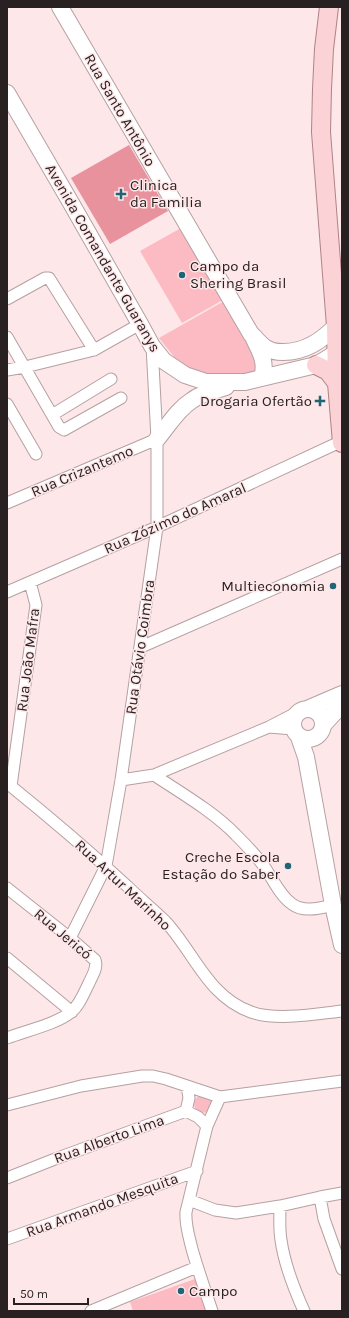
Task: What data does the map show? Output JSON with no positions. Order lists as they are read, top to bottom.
{
  "streets": {
    "street": [
      "Rua Santo Antônio",
      "Avenida Comandante Guaranys",
      "Rua Crizantemo",
      "Rua Zózimo do Amaral",
      "Rua Otávio Coimbra",
      "Rua João Mafra",
      "Rua Artur Marinho",
      "Rua Jericó",
      "Rua Alberto Lima",
      "Rua Armando Mesquita"
    ]
  },
  "crossings": [
    ["Avenida Comandante Guaranys", "Rua Otávio Coimbra"],
    ["Rua Crizantemo", "Rua Otávio Coimbra"],
    ["Rua Zózimo do Amaral", "Rua Otávio Coimbra"],
    ["Rua Zózimo do Amaral", "Rua João Mafra"],
    ["Rua Otávio Coimbra", "Rua Artur Marinho"],
    ["Rua Otávio Coimbra", "Rua Jericó"],
    ["Rua João Mafra", "Rua Artur Marinho"]
  ],
  "places": {
    "health": ["Clinica da Familia", "Drogaria Ofertão"],
    "other": [
      "Campo da Shering Brasil",
      "Multieconomia",
      "Creche Escola Estação do Saber",
      "Campo"
    ]
  },
  "scale_bar": "50 m"
}
